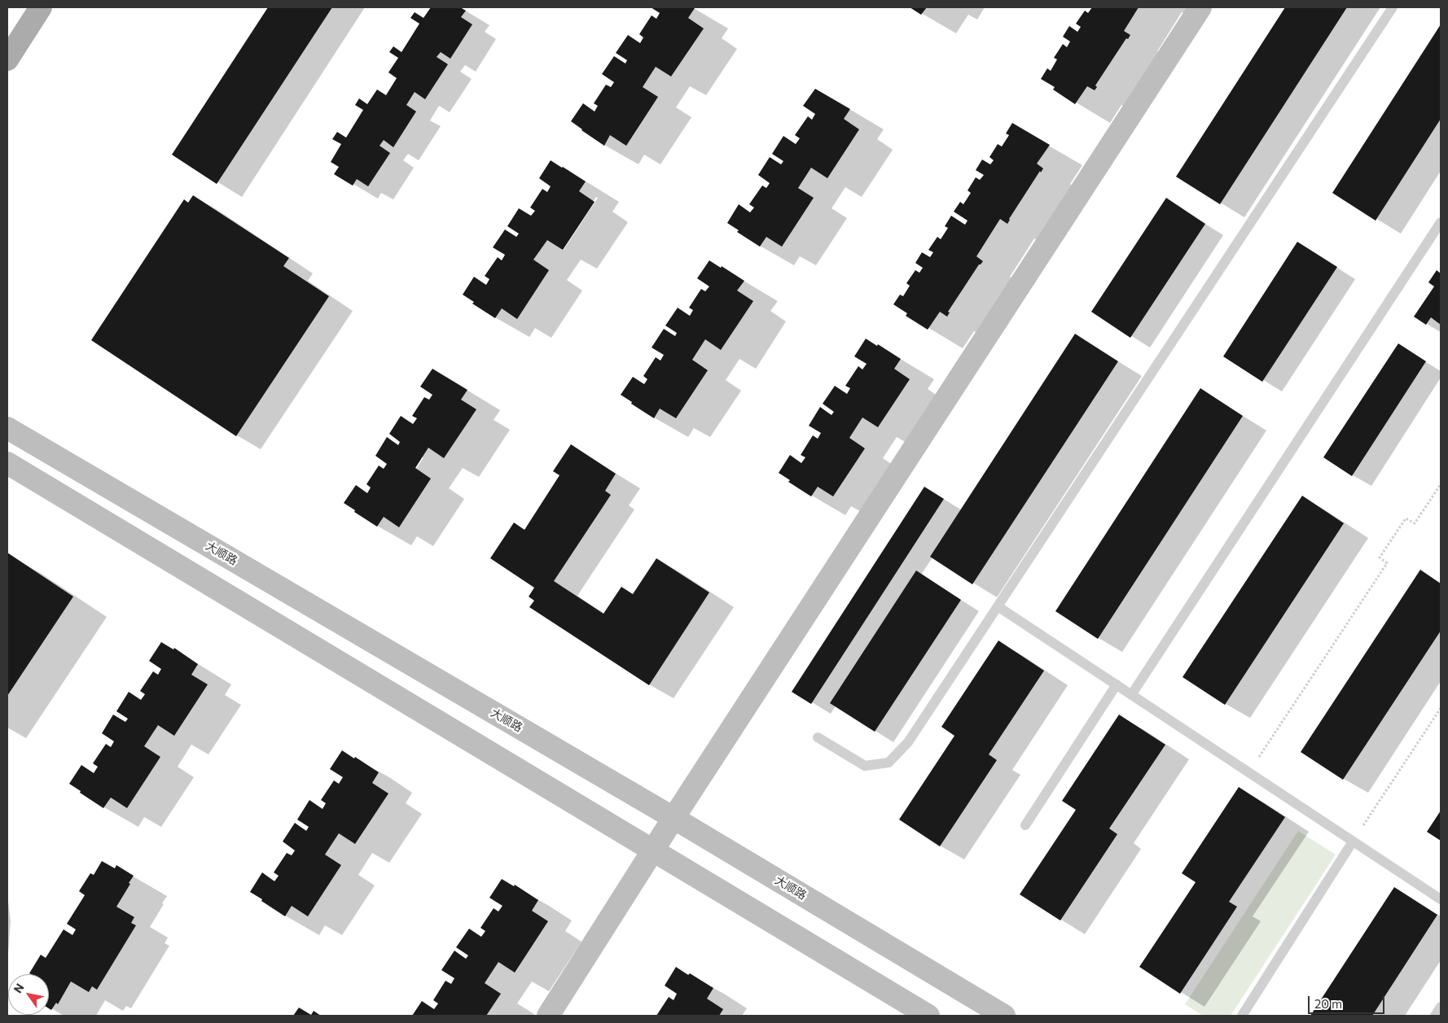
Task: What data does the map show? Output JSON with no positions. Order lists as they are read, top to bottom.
{
  "streets": {
    "street": ["大顺路"]
  },
  "scale_bar": "20 m",
  "north": "top left"
}
